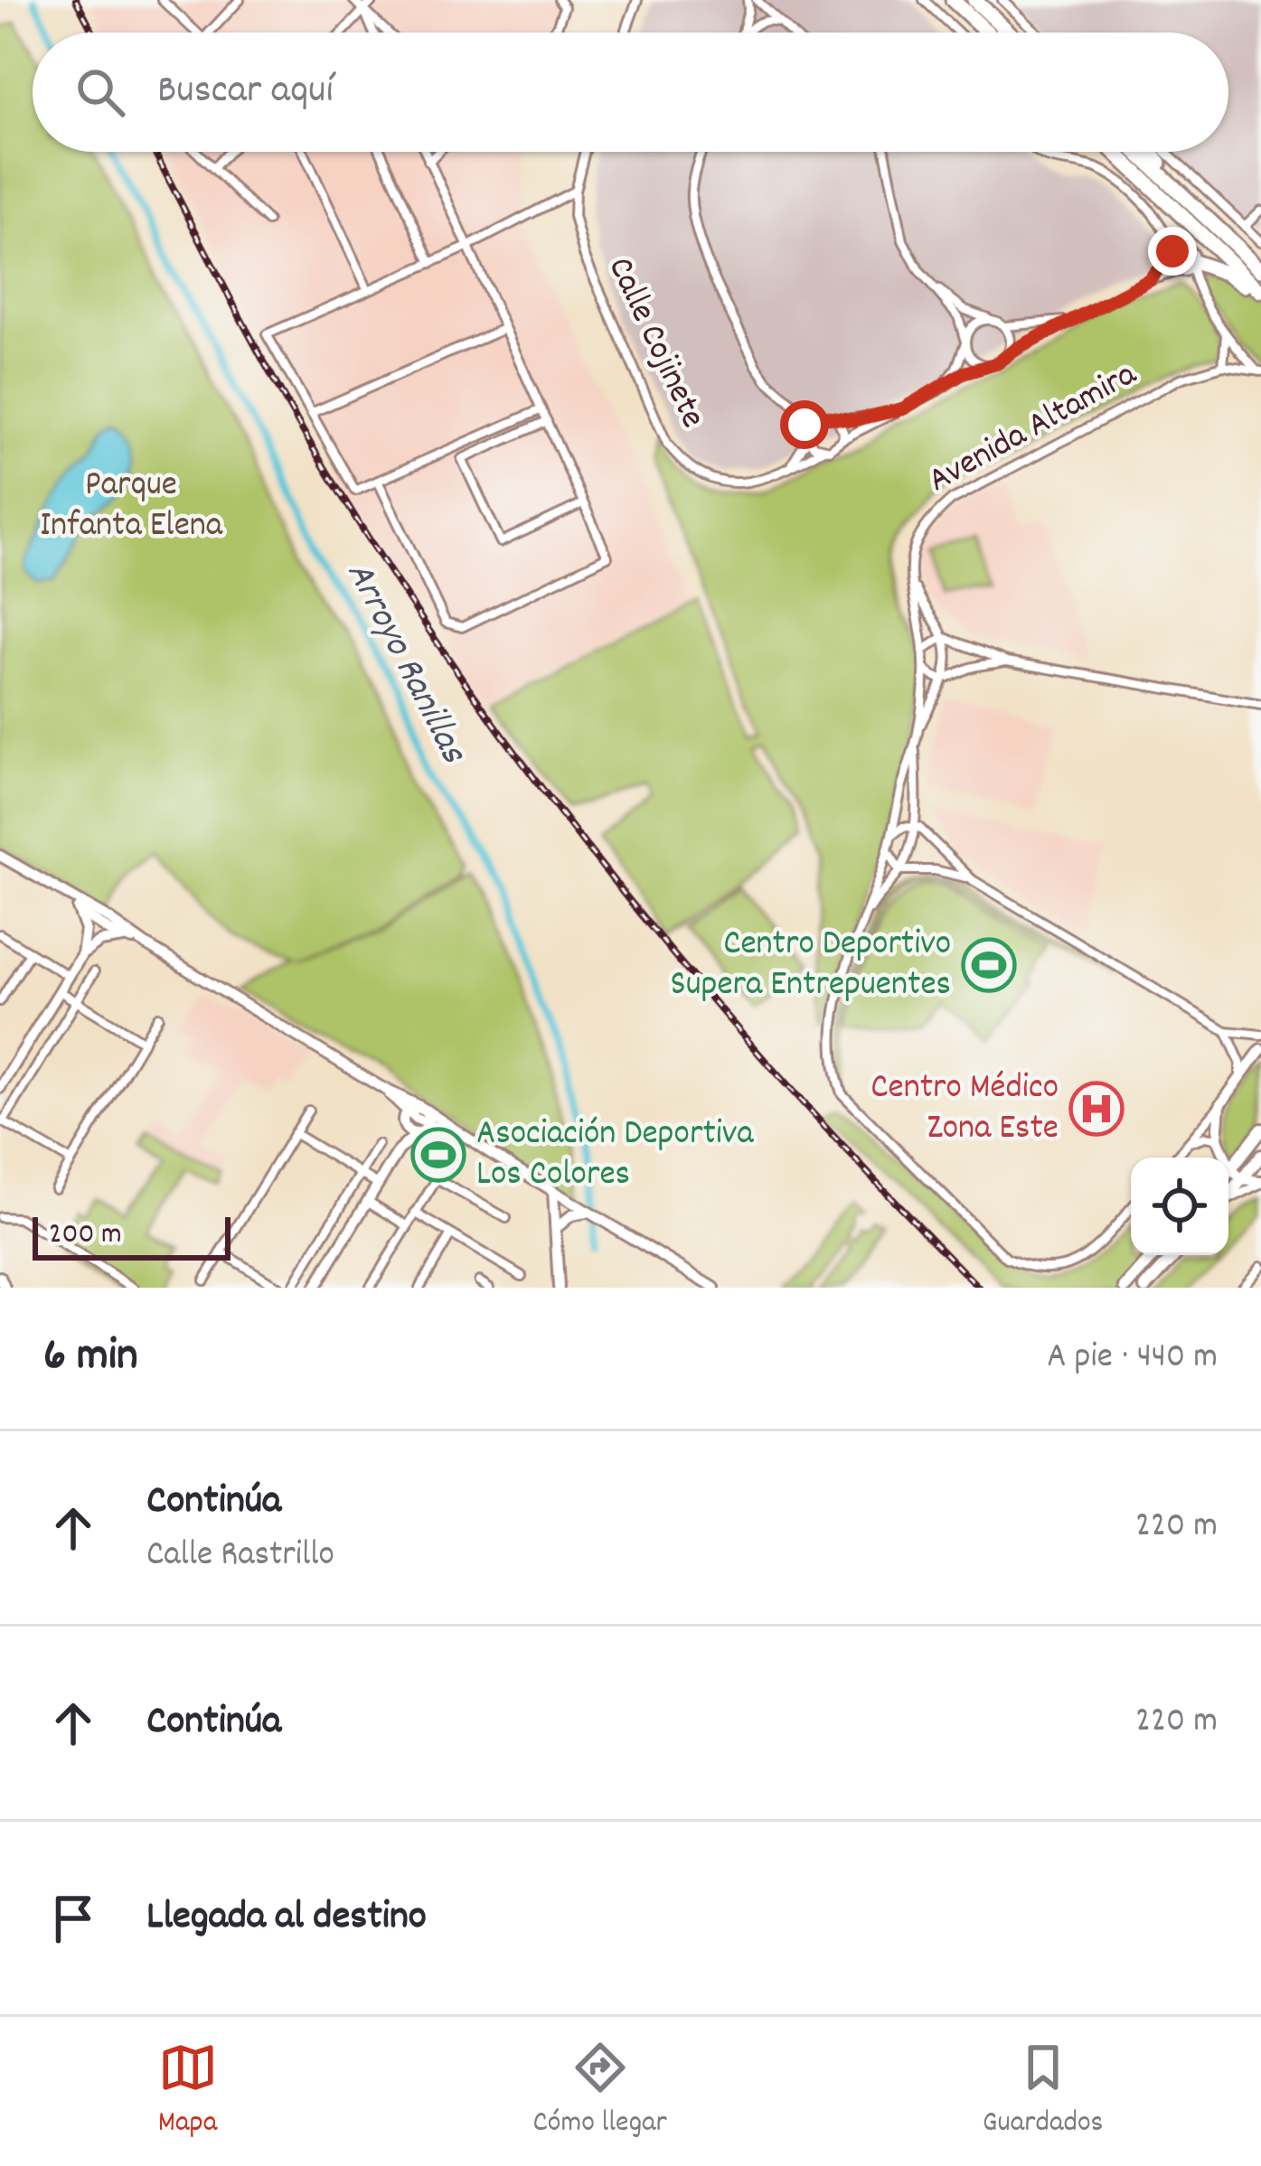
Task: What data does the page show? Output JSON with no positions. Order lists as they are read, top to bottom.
{
  "streets": {
    "street": ["Calle Cojinete", "Avenida Altamira"]
  },
  "water": ["Arroyo Ranillas"],
  "parks": ["Parque Infanta Elena"],
  "places": {
    "sports": ["Centro Deportivo Supera Entrepuentes", "Asociación Deportiva Los Colores"],
    "hospital": ["Centro Médico Zona Este"]
  },
  "scale_bar": "200 m",
  "page": {
    "search": "Buscar aquí",
    "scale": "200 m",
    "heading": ["6 min", "A pie · 440 m"],
    "list": [
      ["Continúa", "Calle Rastrillo", "220 m"],
      ["Continúa", "220 m"],
      "Llegada al destino"
    ],
    "nav": ["Mapa", "Cómo llegar", "Guardados"]
  }
}
